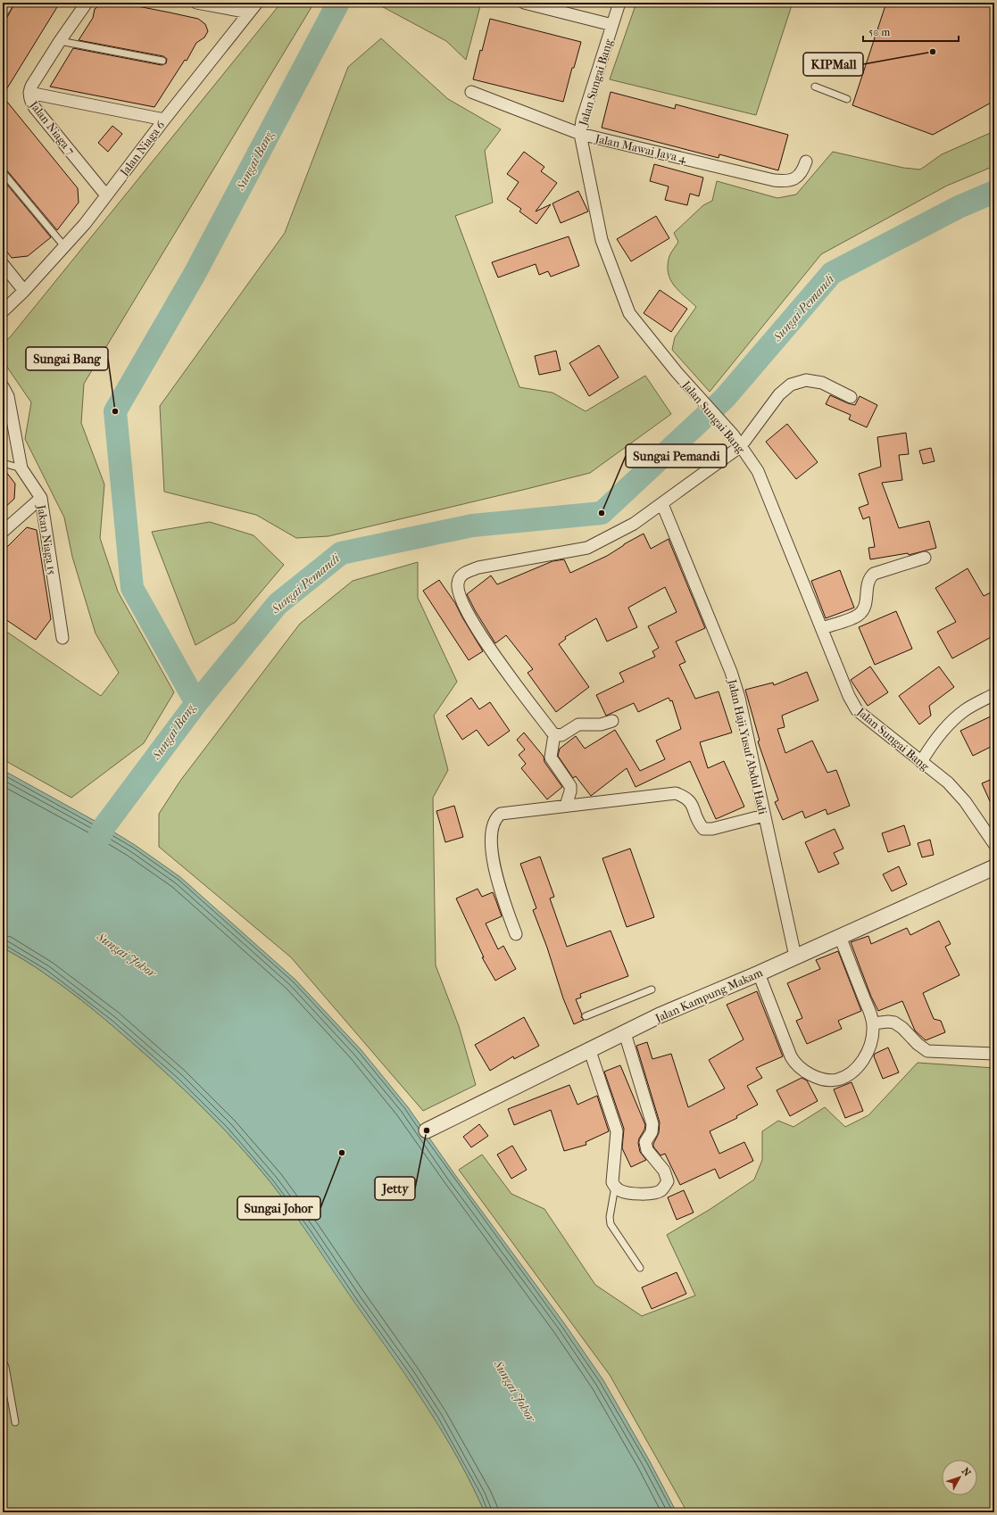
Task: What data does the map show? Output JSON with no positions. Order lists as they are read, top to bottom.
{
  "streets": {
    "street": [
      "Jalan Sungai Bang",
      "Jalan Niaga 7",
      "Jalan Niaga 6",
      "Jalan Mawai Jaya 4",
      "Jakan Niaga 15",
      "Jalan Haji Yusuf Abdul Hadi",
      "Jalan Kampung Makam"
    ]
  },
  "crossings": [
    ["Jalan Sungai Bang", "Jalan Mawai Jaya 4"],
    ["Jalan Niaga 7", "Jalan Niaga 6"],
    ["Jalan Haji Yusuf Abdul Hadi", "Jalan Kampung Makam"]
  ],
  "water": ["Sungai Bang", "Sungai Pemandi", "Sungai Johor"],
  "places": [
    "KIPMall",
    "Sungai Bang",
    "Sungai Pemandi",
    "Jetty",
    "Sungai Johor"
  ],
  "scale_bar": "50 m",
  "north": "top right"
}
